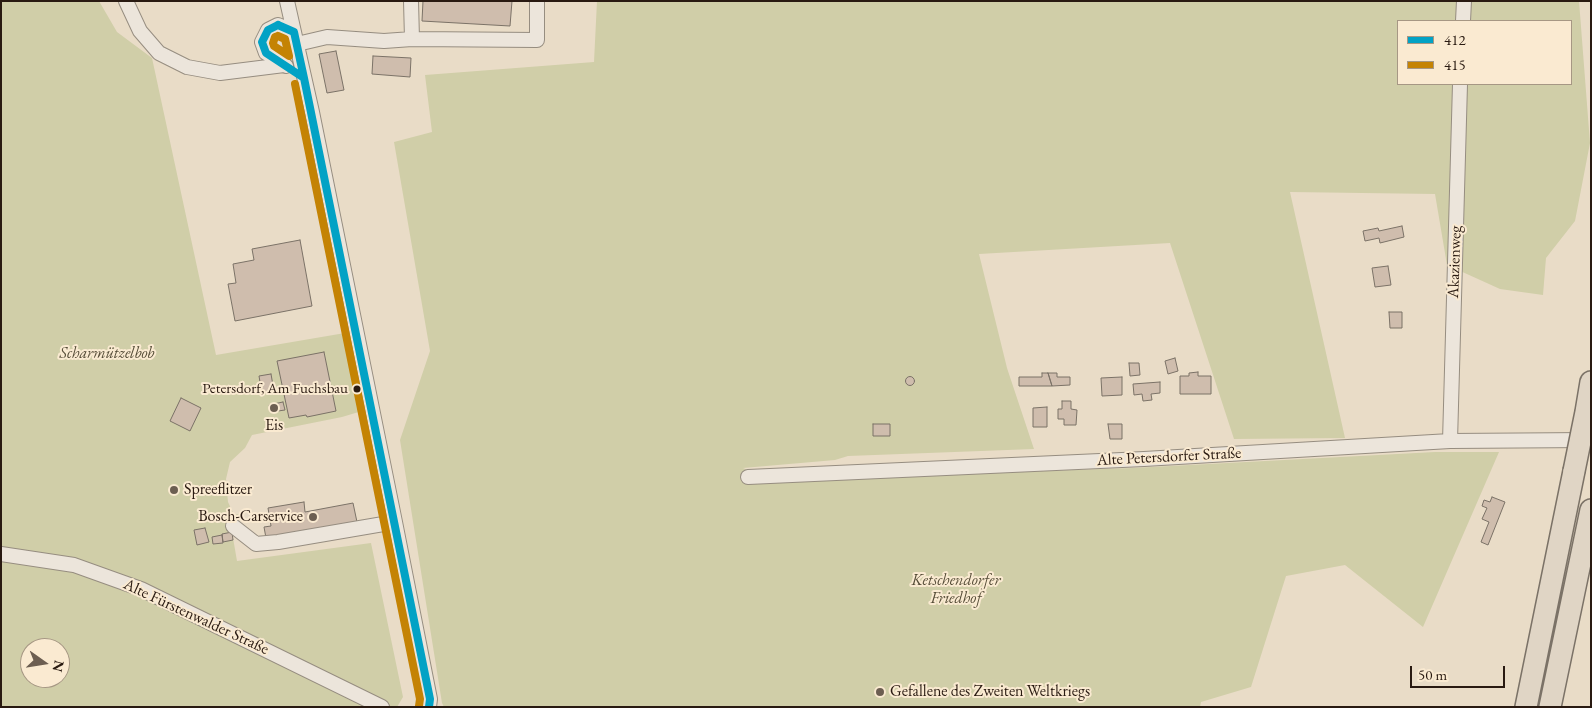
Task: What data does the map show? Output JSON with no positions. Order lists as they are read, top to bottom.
{
  "streets": {
    "street": ["Akazienweg", "Alte Petersdorfer Straße", "Alte Fürstenwalder Straße"]
  },
  "crossings": [
    ["Akazienweg", "Alte Petersdorfer Straße"]
  ],
  "parks": ["Scharmützelbob", "Ketschendorfer Friedhof"],
  "places": [
    "Petersdorf, Am Fuchsbau",
    "Eis",
    "Spreeflitzer",
    "Bosch-Carservice",
    "Gefallene des Zweiten Weltkriegs"
  ],
  "lines": ["transit line 412", "transit line 415"],
  "legend": ["412", "415"],
  "scale_bar": "50 m",
  "north": "right"
}
